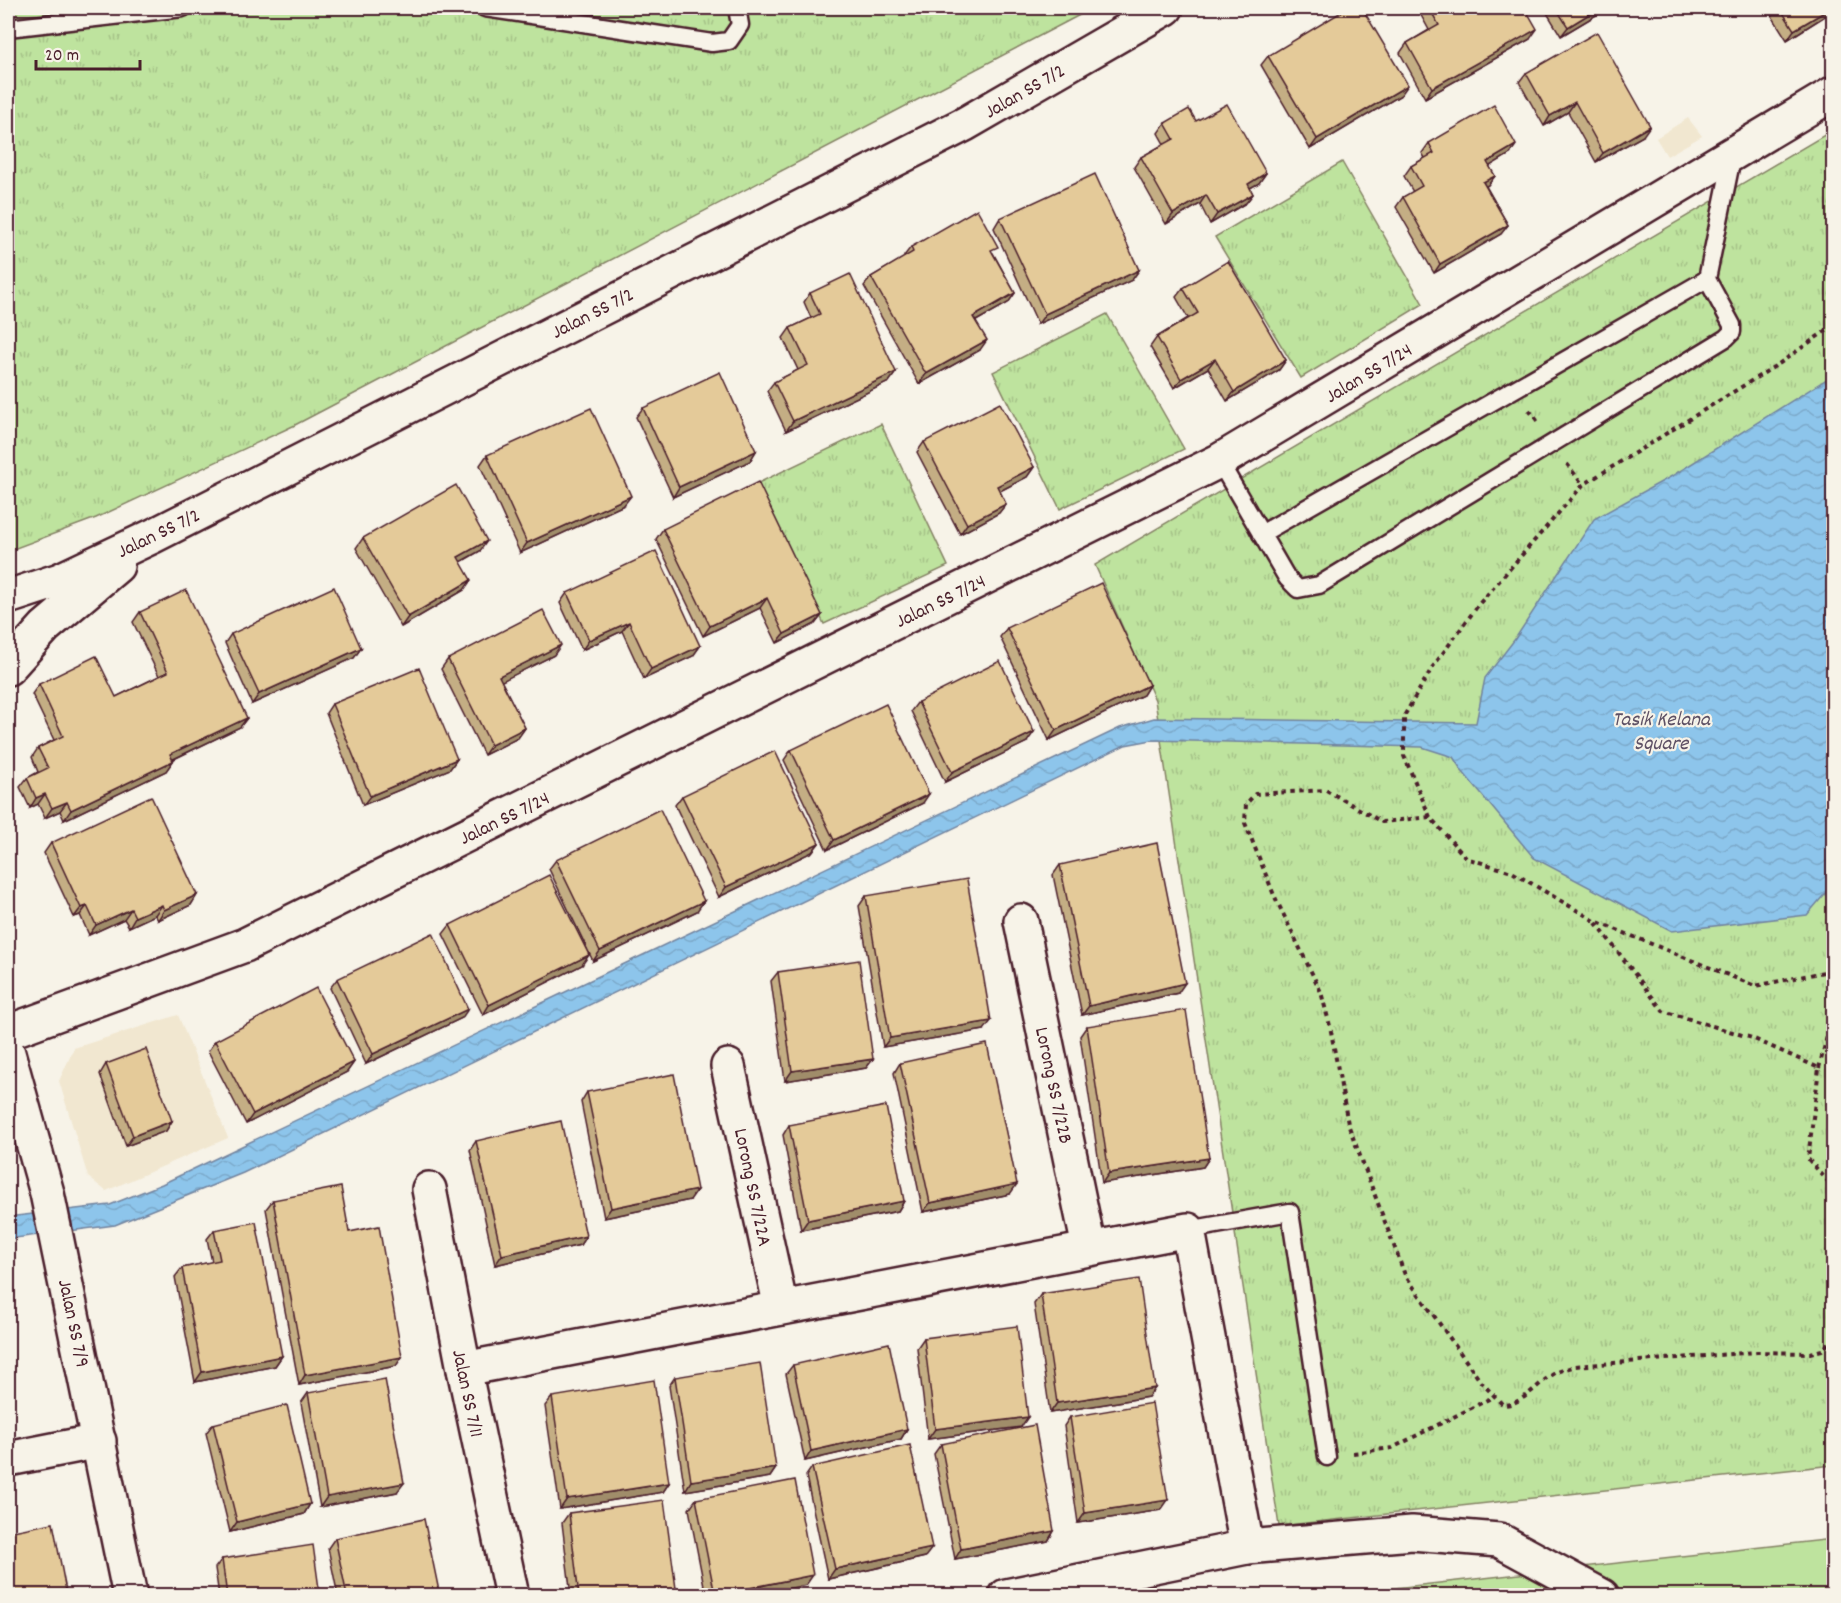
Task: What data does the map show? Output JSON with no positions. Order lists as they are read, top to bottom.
{
  "streets": {
    "street": [
      "Jalan SS 7/2",
      "Jalan SS 7/24",
      "Lorong SS 7/22B",
      "Lorong SS 7/22A",
      "Jalan SS 7/9",
      "Jalan SS 7/11"
    ]
  },
  "water": ["Tasik Kelana Square"],
  "scale_bar": "20 m"
}
